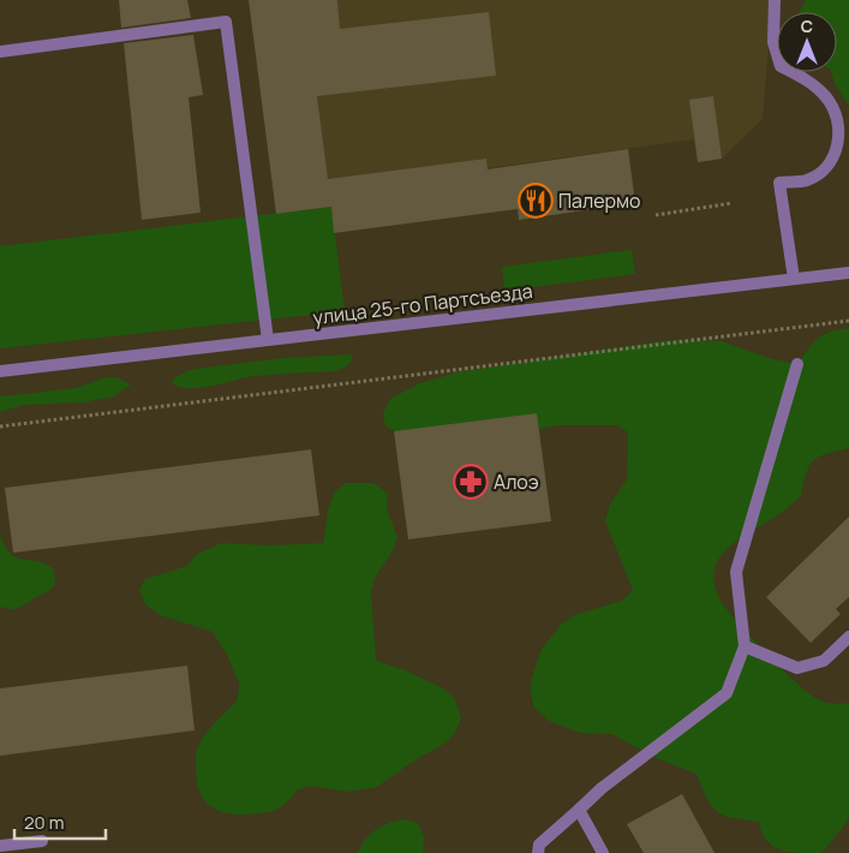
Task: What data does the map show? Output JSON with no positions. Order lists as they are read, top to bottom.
{
  "streets": {
    "street": ["улица 25-го Партсъезда"]
  },
  "places": {
    "restaurant": ["Палермо"],
    "pharmacy": ["Алоэ"]
  },
  "scale_bar": "20 m",
  "north": "top"
}
